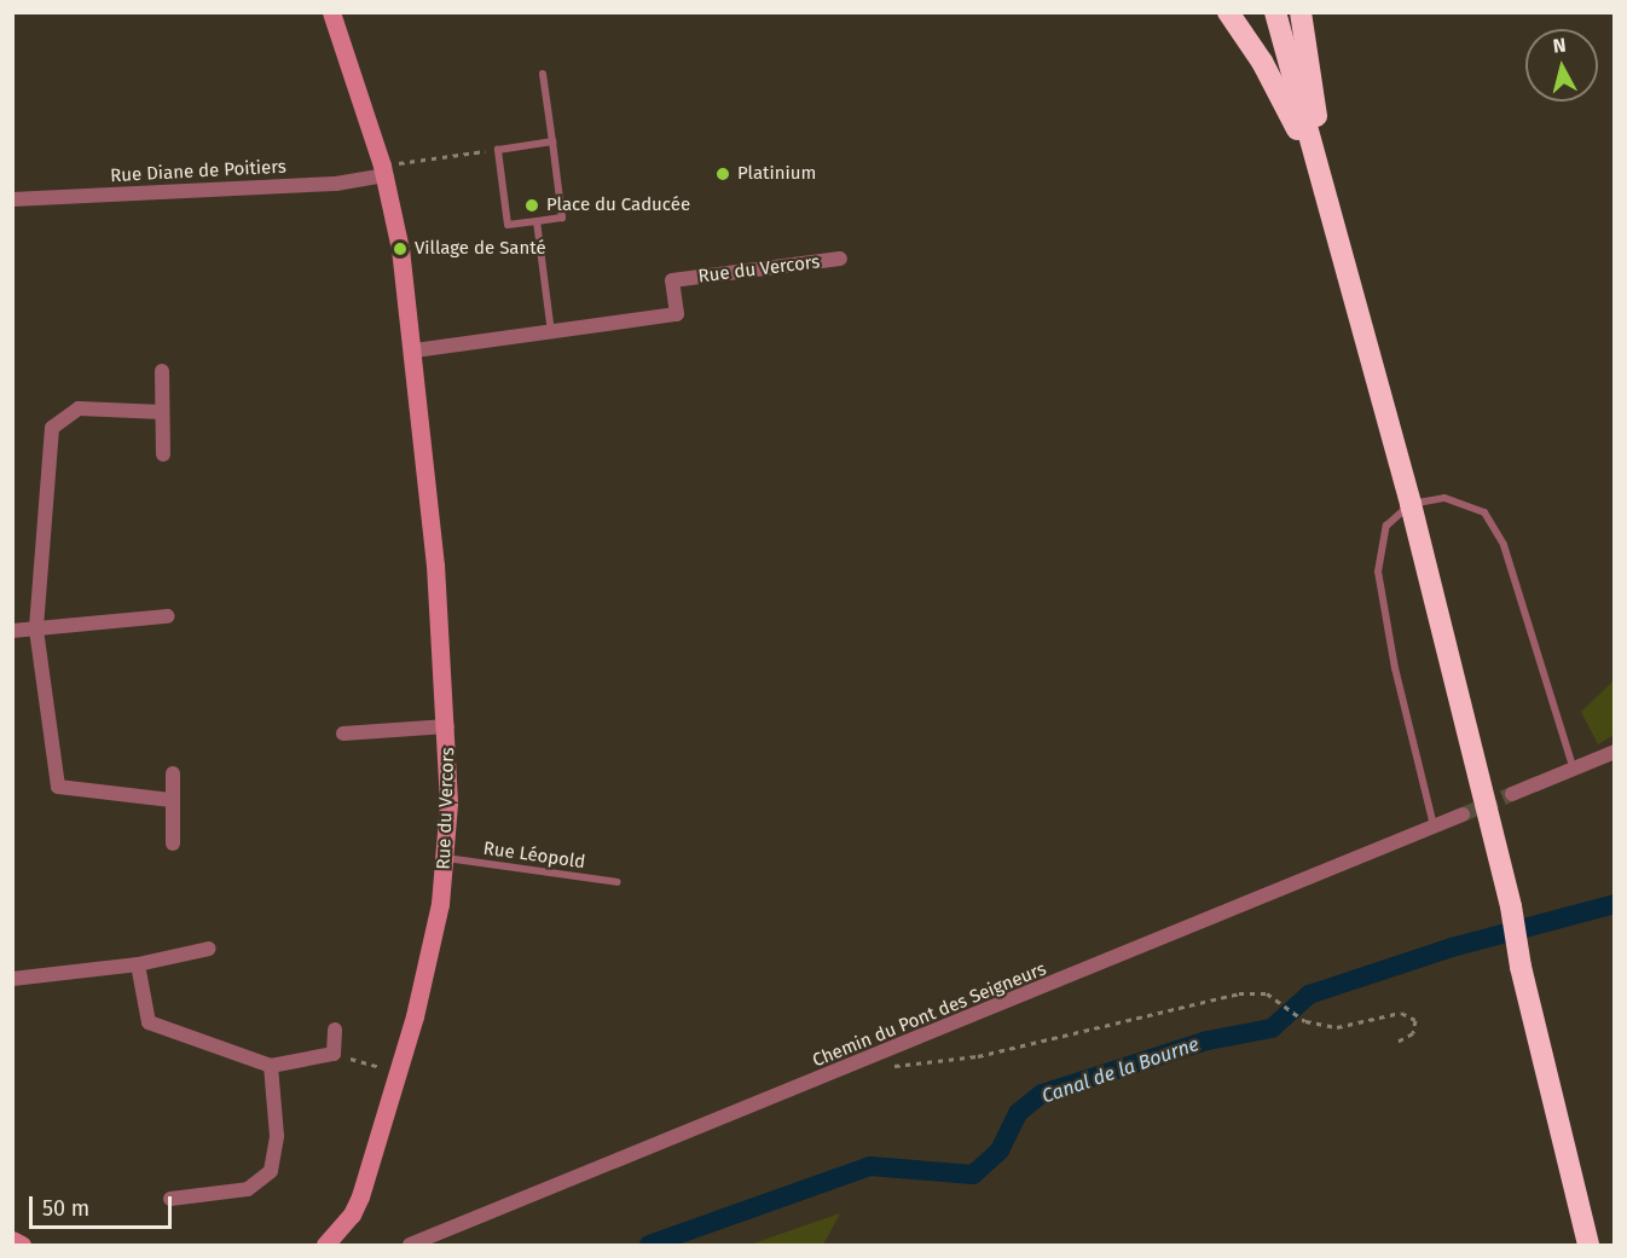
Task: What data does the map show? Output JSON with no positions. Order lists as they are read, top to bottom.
{
  "streets": {
    "street": ["Rue Diane de Poitiers", "Rue du Vercors", "Chemin du Pont des Seigneurs"],
    "lane": ["Rue Léopold"]
  },
  "crossings": [
    ["Rue Diane de Poitiers", "Rue du Vercors"],
    ["Rue du Vercors", "Rue Léopold"]
  ],
  "water": ["Canal de la Bourne"],
  "places": ["Platinium", "Place du Caducée", "Village de Santé"],
  "scale_bar": "50 m",
  "north": "top"
}
